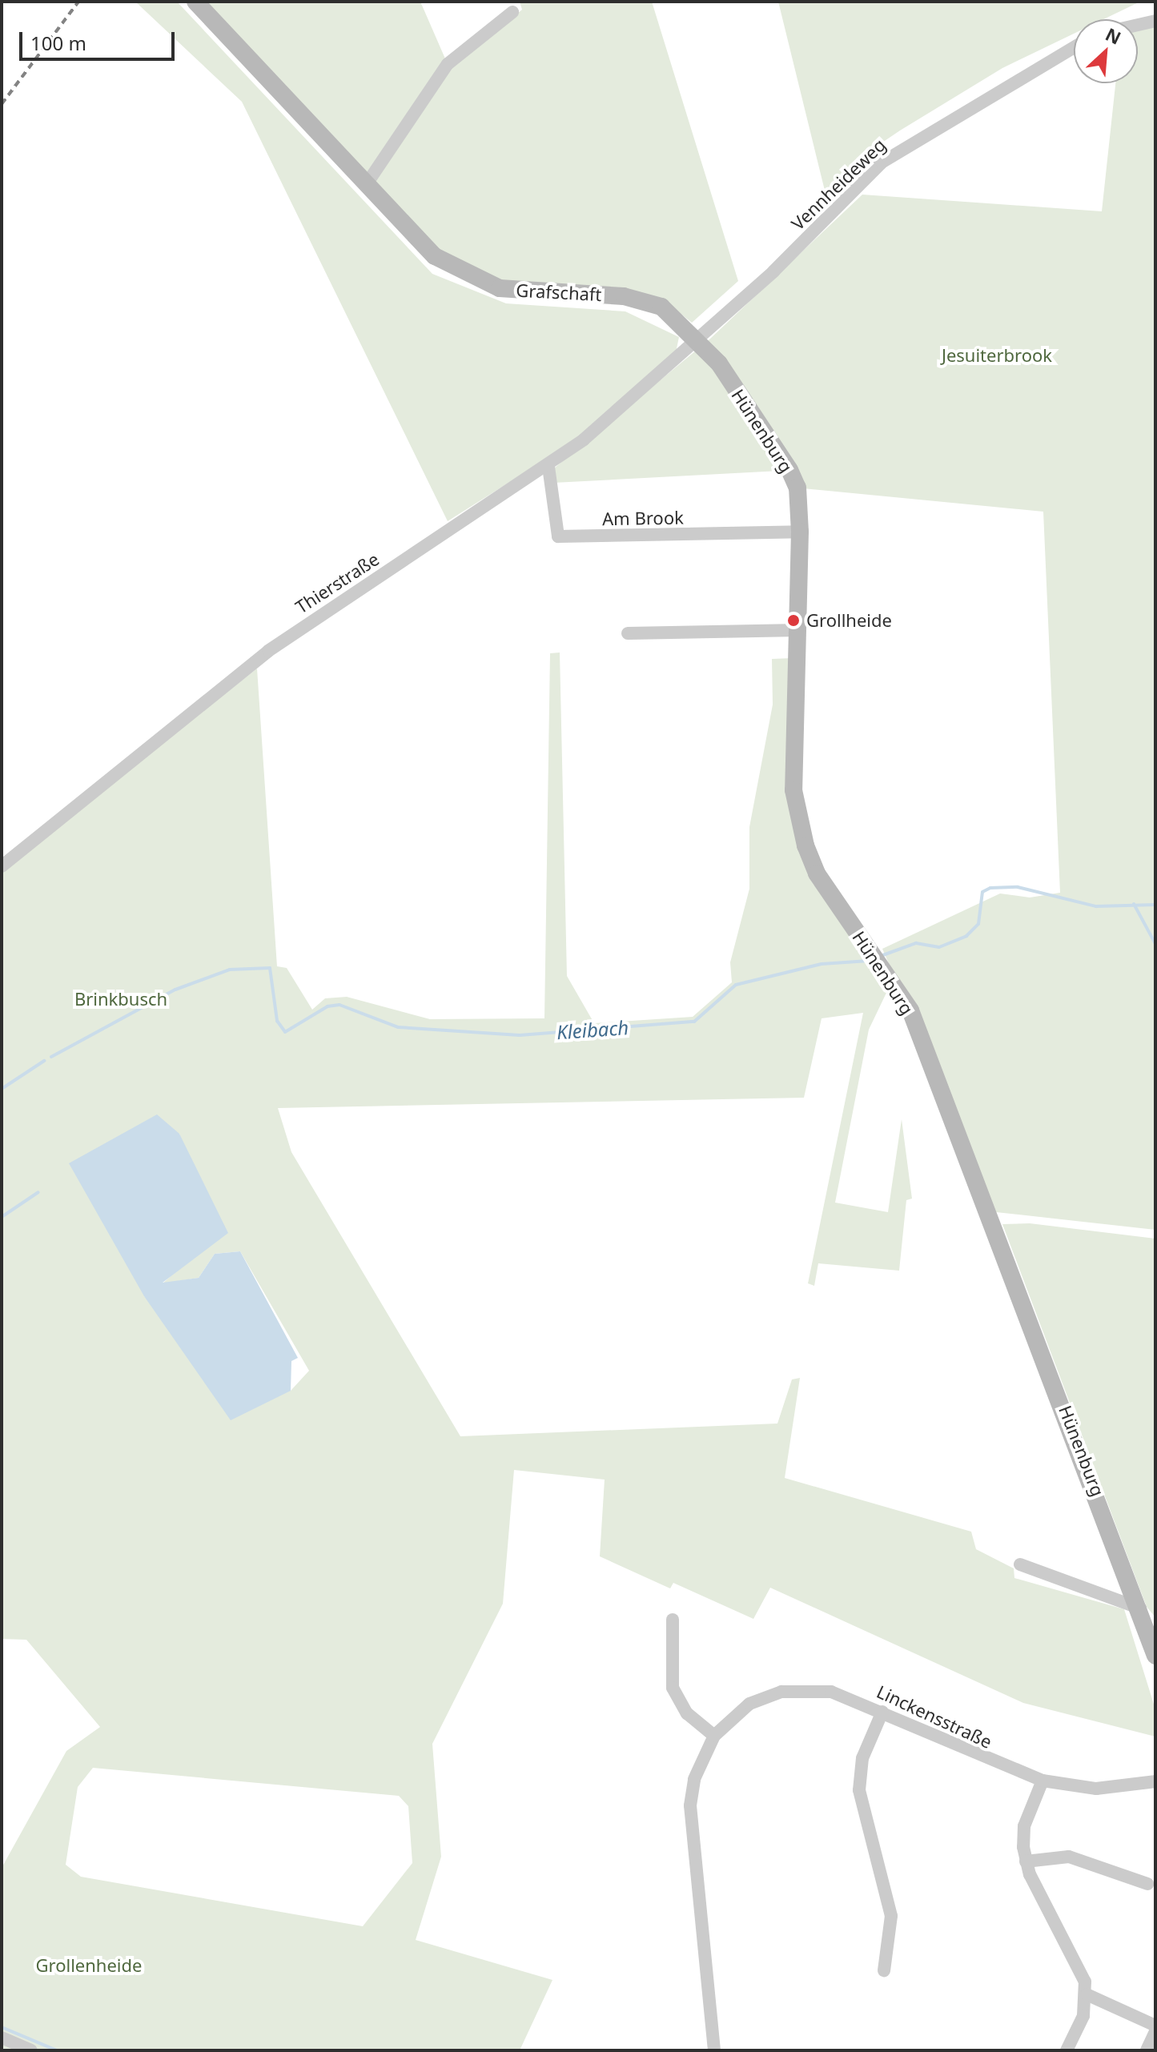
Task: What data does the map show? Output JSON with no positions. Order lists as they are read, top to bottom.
{
  "streets": {
    "street": [
      "Vennheideweg",
      "Grafschaft",
      "Hünenburg",
      "Am Brook",
      "Thierstraße",
      "Linckensstraße"
    ]
  },
  "crossings": [
    ["Vennheideweg", "Grafschaft"],
    ["Vennheideweg", "Hünenburg"],
    ["Vennheideweg", "Thierstraße"],
    ["Grafschaft", "Hünenburg"],
    ["Grafschaft", "Thierstraße"],
    ["Hünenburg", "Am Brook"],
    ["Hünenburg", "Thierstraße"],
    ["Am Brook", "Thierstraße"]
  ],
  "water": ["Kleibach"],
  "parks": ["Jesuiterbrook", "Brinkbusch", "Grollenheide"],
  "places": ["Grollheide"],
  "scale_bar": "100 m",
  "north": "top right"
}
